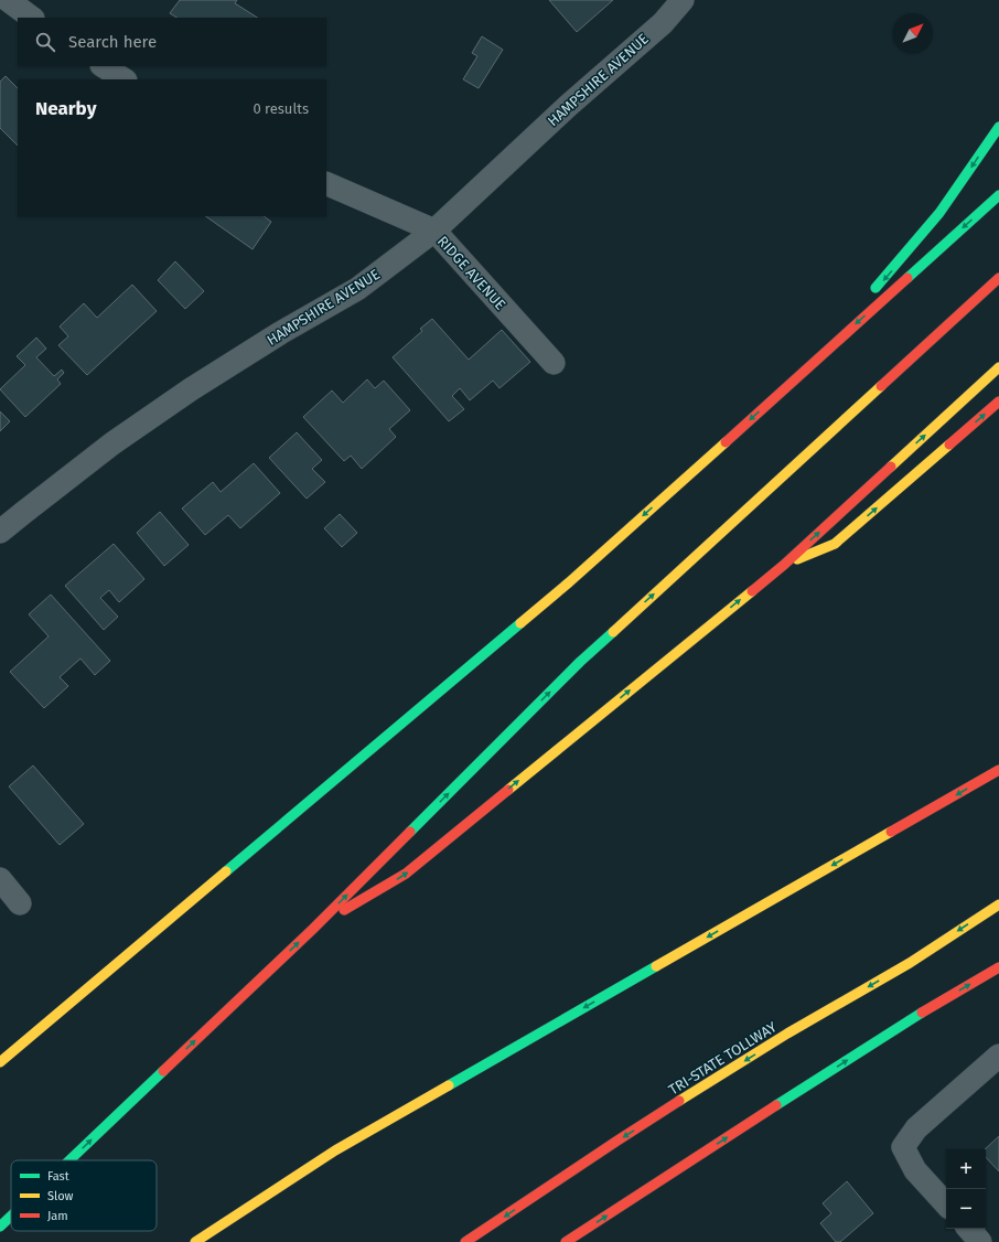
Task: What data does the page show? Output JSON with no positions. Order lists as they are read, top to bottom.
{
  "streets": {
    "highway": ["TRI-STATE TOLLWAY"],
    "street": ["HAMPSHIRE AVENUE", "RIDGE AVENUE"]
  },
  "crossings": [
    ["HAMPSHIRE AVENUE", "RIDGE AVENUE"]
  ],
  "legend": ["Fast", "Slow", "Jam"],
  "north": "top right",
  "page": {
    "search": "Search here",
    "heading": ["Nearby", "0 results"],
    "map_buttons": ["+", "−"]
  }
}
